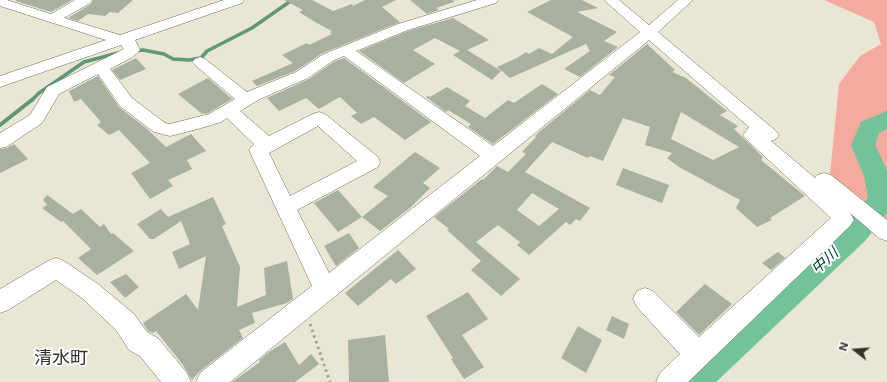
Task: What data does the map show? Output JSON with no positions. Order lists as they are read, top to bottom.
{
  "districts": ["清水町"],
  "water": ["中川"],
  "north": "left"
}
